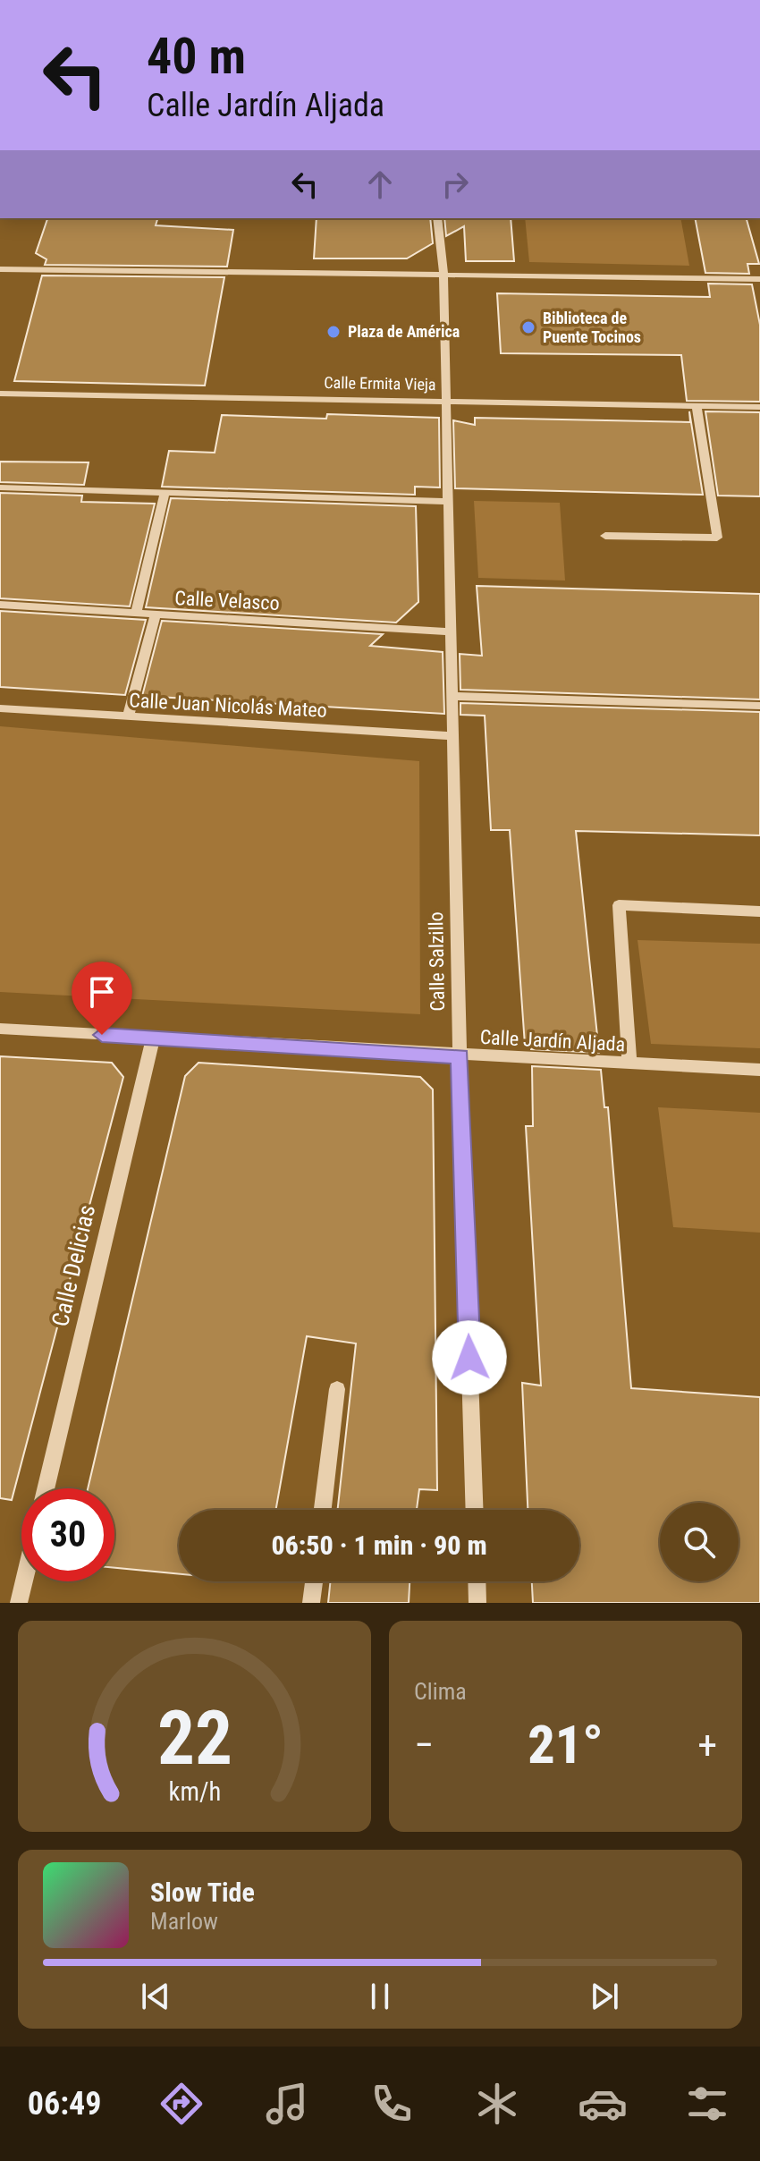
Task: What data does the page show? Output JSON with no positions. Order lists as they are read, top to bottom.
{
  "streets": {
    "street": [
      "Calle Ermita Vieja",
      "Calle Velasco",
      "Calle Juan Nicolás Mateo",
      "Calle Salzillo",
      "Calle Jardín Aljada",
      "Calle Delicias"
    ]
  },
  "crossings": [
    ["Calle Ermita Vieja", "Calle Salzillo"],
    ["Calle Velasco", "Calle Salzillo"],
    ["Calle Juan Nicolás Mateo", "Calle Salzillo"],
    ["Calle Salzillo", "Calle Jardín Aljada"],
    ["Calle Jardín Aljada", "Calle Delicias"]
  ],
  "places": ["Biblioteca de Puente Tocinos", "Plaza de América"],
  "page": {
    "turn": ["40 m", "Calle Jardín Aljada"],
    "limit": "30",
    "trip": "06:50 · 1 min · 90 m",
    "tile": "Clima",
    "heat": ["−", "21°", "+"],
    "song": ["Slow Tide", "Marlow"],
    "tabs": "06:49",
    "gauge": ["22", "km/h"]
  }
}
